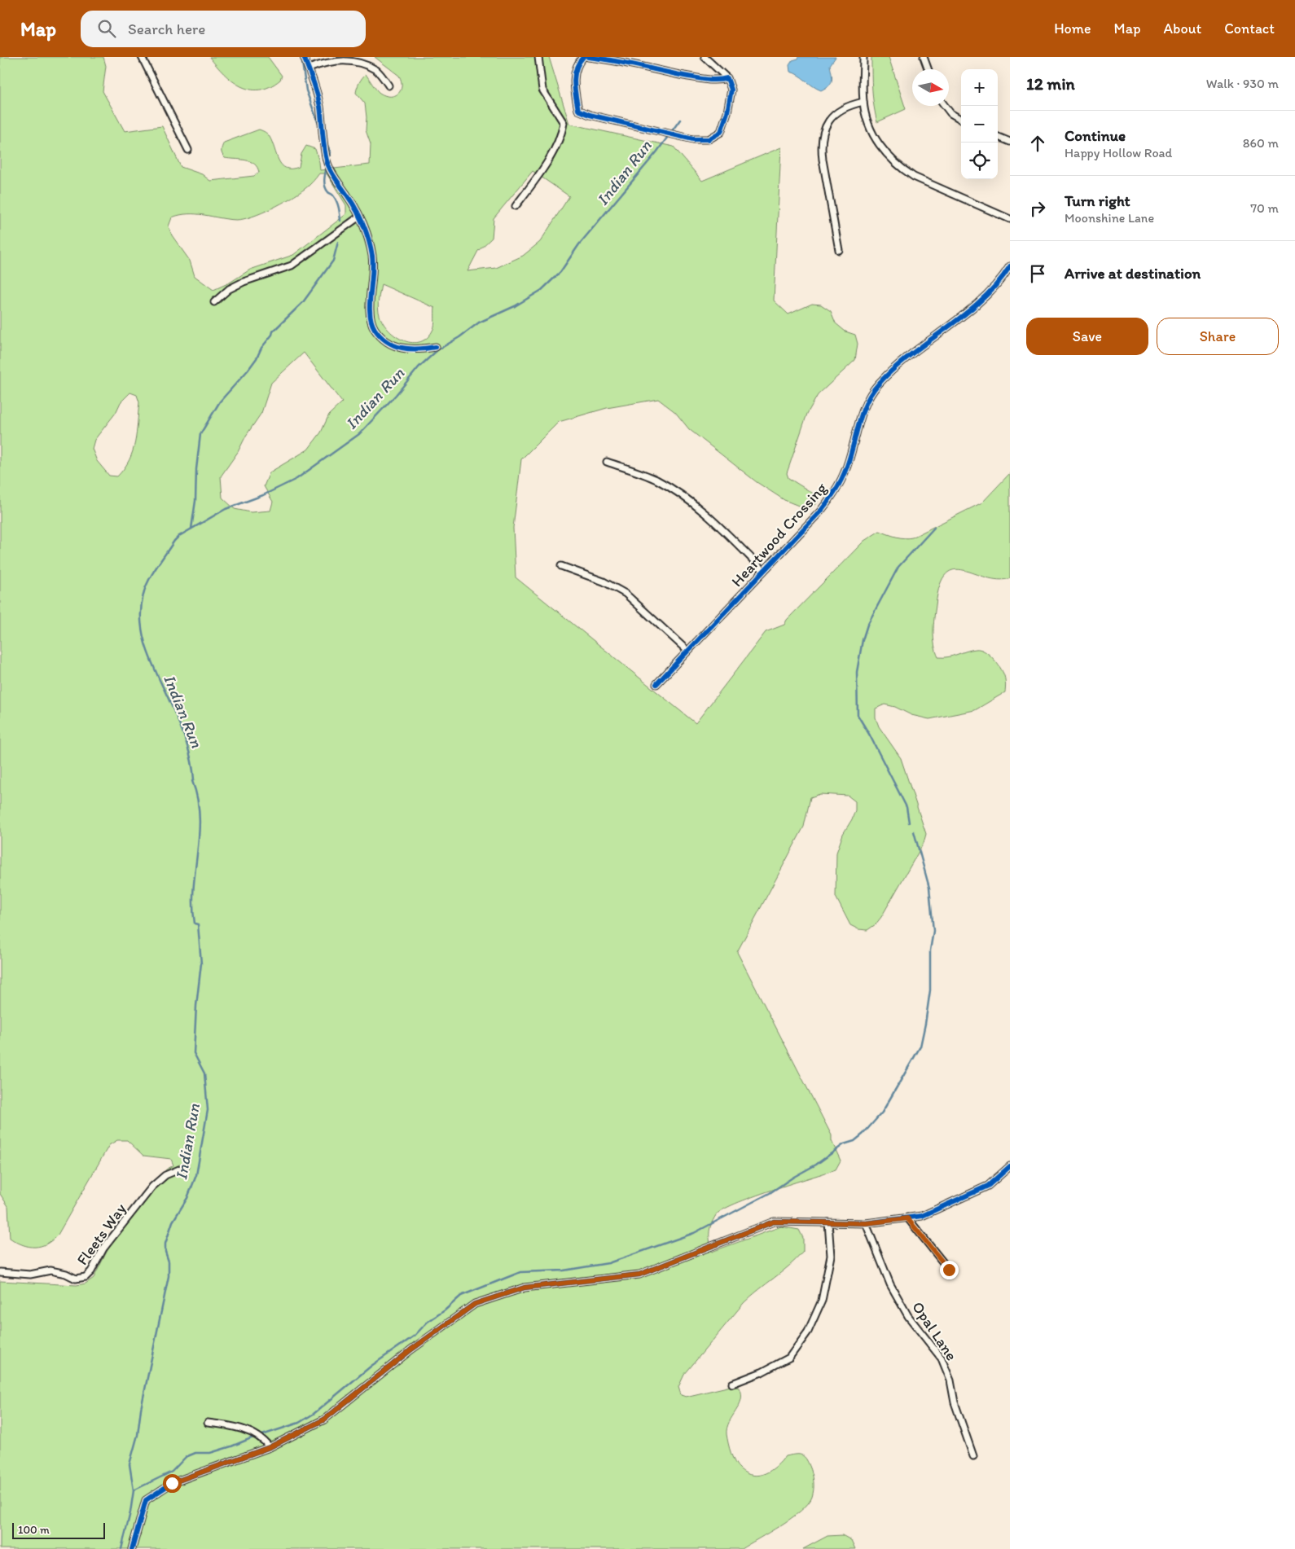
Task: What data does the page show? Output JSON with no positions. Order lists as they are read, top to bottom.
{
  "streets": {
    "street": ["Heartwood Crossing", "Fleets Way", "Opal Lane"]
  },
  "water": ["Indian Run"],
  "scale_bar": "100 m",
  "north": "right",
  "page": {
    "header": "Map",
    "search": "Search here",
    "nav": [
      "Home",
      "Map",
      "About",
      "Contact"
    ],
    "heading": ["12 min", "Walk · 930 m"],
    "map_buttons": ["+", "−"],
    "list": [
      ["Continue", "Happy Hollow Road", "860 m"],
      ["Turn right", "Moonshine Lane", "70 m"],
      "Arrive at destination"
    ],
    "buttons": ["Save", "Share"],
    "scale": "100 m"
  }
}
